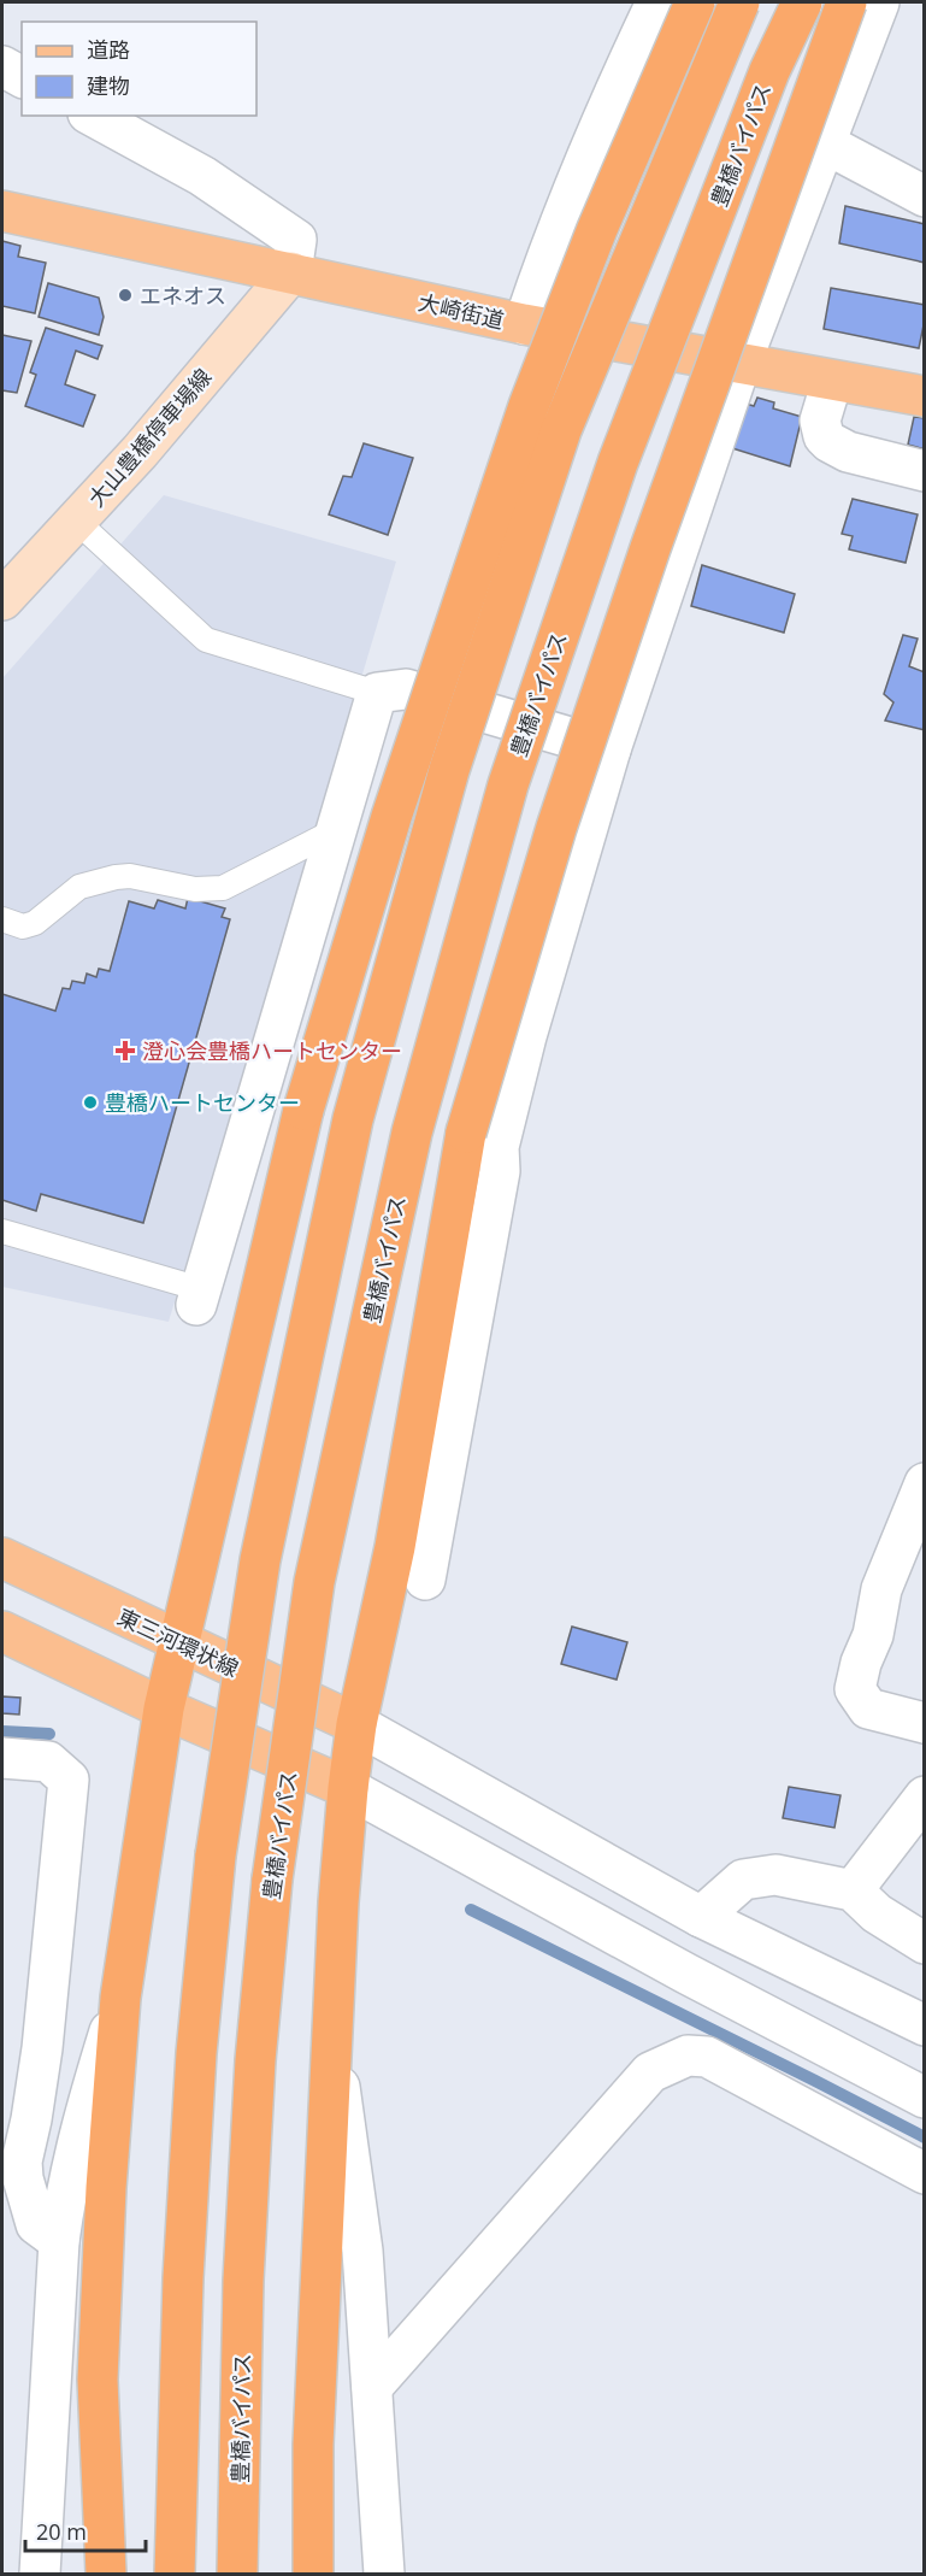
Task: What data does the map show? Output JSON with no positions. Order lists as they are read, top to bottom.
{
  "streets": {
    "highway": ["豊橋バイパス"],
    "main road": ["大崎街道", "大山豊橋停車場線", "東三河環状線"]
  },
  "crossings": [
    ["大崎街道", "大山豊橋停車場線"]
  ],
  "places": {
    "other": ["エネオス", "豊橋ハートセンター"],
    "health": ["澄心会豊橋ハートセンター"]
  },
  "legend": ["道路", "建物"],
  "scale_bar": "20 m"
}
